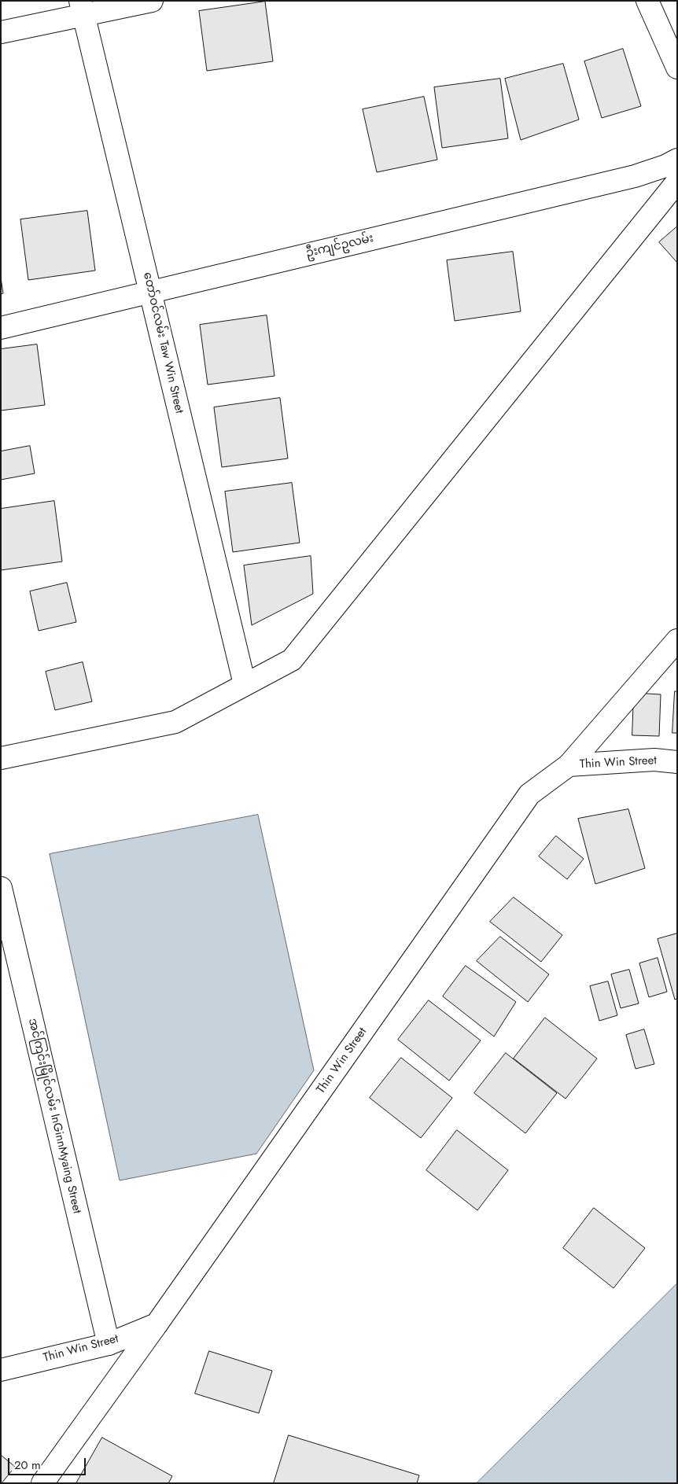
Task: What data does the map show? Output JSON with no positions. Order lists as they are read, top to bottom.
{
  "streets": {
    "street": [
      "ဦးကျင်ဥလမ်း",
      "တော်ဝင်လမ်း Taw Win Street",
      "Thin Win Street",
      "အင်ကြင်းမြိုင်လမ်း InGinnMyaing Street"
    ]
  },
  "crossings": [
    ["ဦးကျင်ဥလမ်း", "တော်ဝင်လမ်း Taw Win Street"],
    ["Thin Win Street", "အင်ကြင်းမြိုင်လမ်း InGinnMyaing Street"]
  ],
  "scale_bar": "20 m"
}
